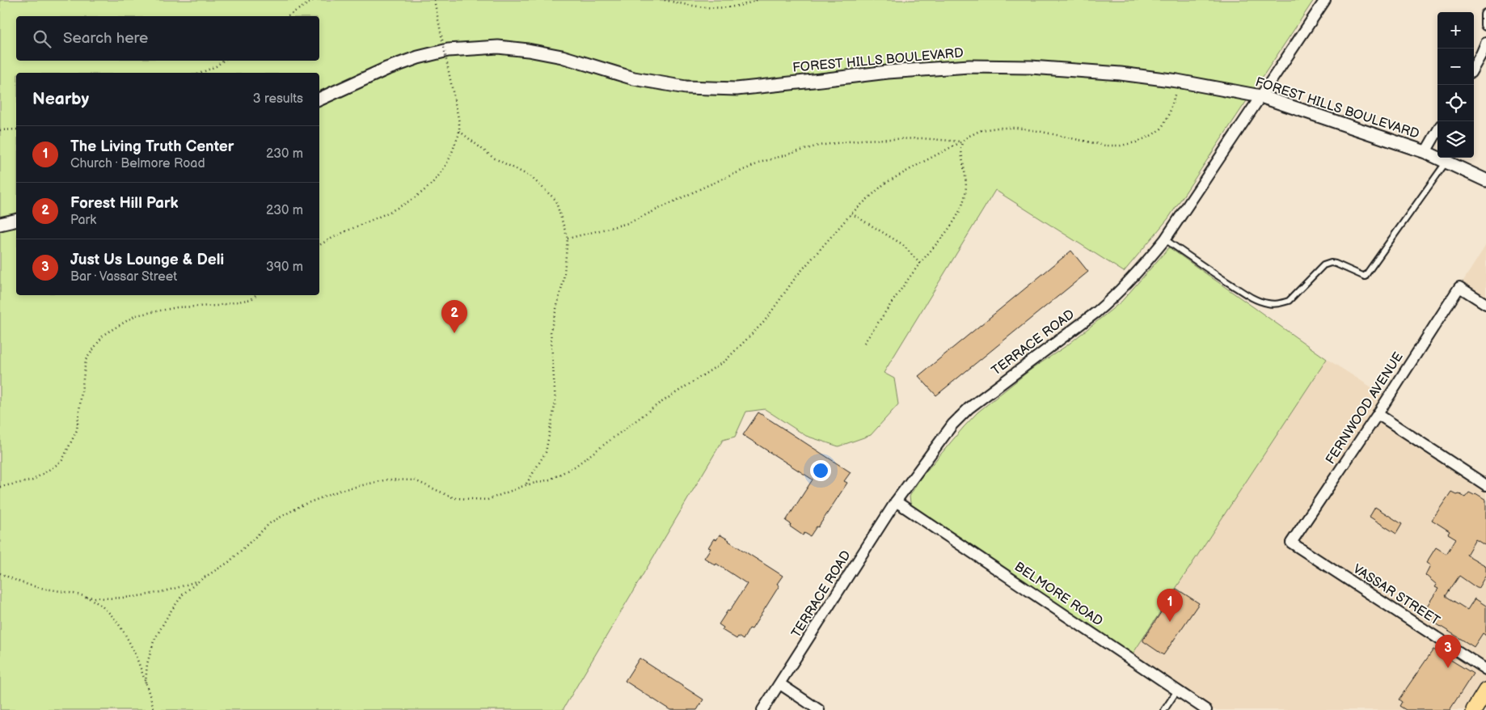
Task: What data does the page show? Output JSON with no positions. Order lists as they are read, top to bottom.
{
  "streets": {
    "street": [
      "FOREST HILLS BOULEVARD",
      "TERRACE ROAD",
      "FERNWOOD AVENUE",
      "BELMORE ROAD",
      "VASSAR STREET"
    ]
  },
  "crossings": [
    ["FOREST HILLS BOULEVARD", "TERRACE ROAD"],
    ["TERRACE ROAD", "BELMORE ROAD"],
    ["FERNWOOD AVENUE", "VASSAR STREET"]
  ],
  "page": {
    "map_buttons": ["+", "−"],
    "search": "Search here",
    "heading": ["Nearby", "3 results"],
    "list": [
      {
        "mark": "1",
        "name": "The Living Truth Center",
        "note": "Church · Belmore Road",
        "value": "230 m"
      },
      {
        "mark": "2",
        "name": "Forest Hill Park",
        "note": "Park",
        "value": "230 m"
      },
      {
        "mark": "3",
        "name": "Just Us Lounge & Deli",
        "note": "Bar · Vassar Street",
        "value": "390 m"
      }
    ],
    "pins": ["2", "1", "3"]
  }
}
